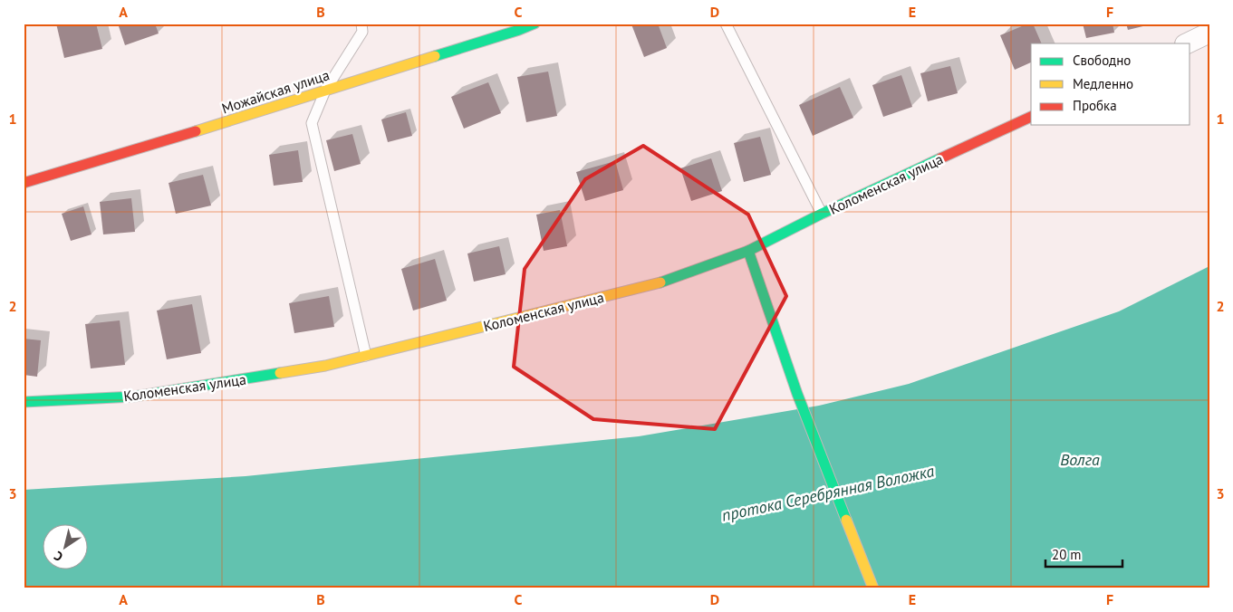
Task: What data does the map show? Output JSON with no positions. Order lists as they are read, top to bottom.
{
  "streets": {
    "street": ["Можайская улица", "Коломенская улица"]
  },
  "water": ["Волга", "протока Серебрянная Воложка"],
  "legend": ["Свободно", "Медленно", "Пробка"],
  "scale_bar": "20 m",
  "north": "bottom left",
  "grid": {
    "columns": [
      "A",
      "B",
      "C",
      "D",
      "E",
      "F"
    ],
    "rows": ["1", "2", "3"]
  }
}
